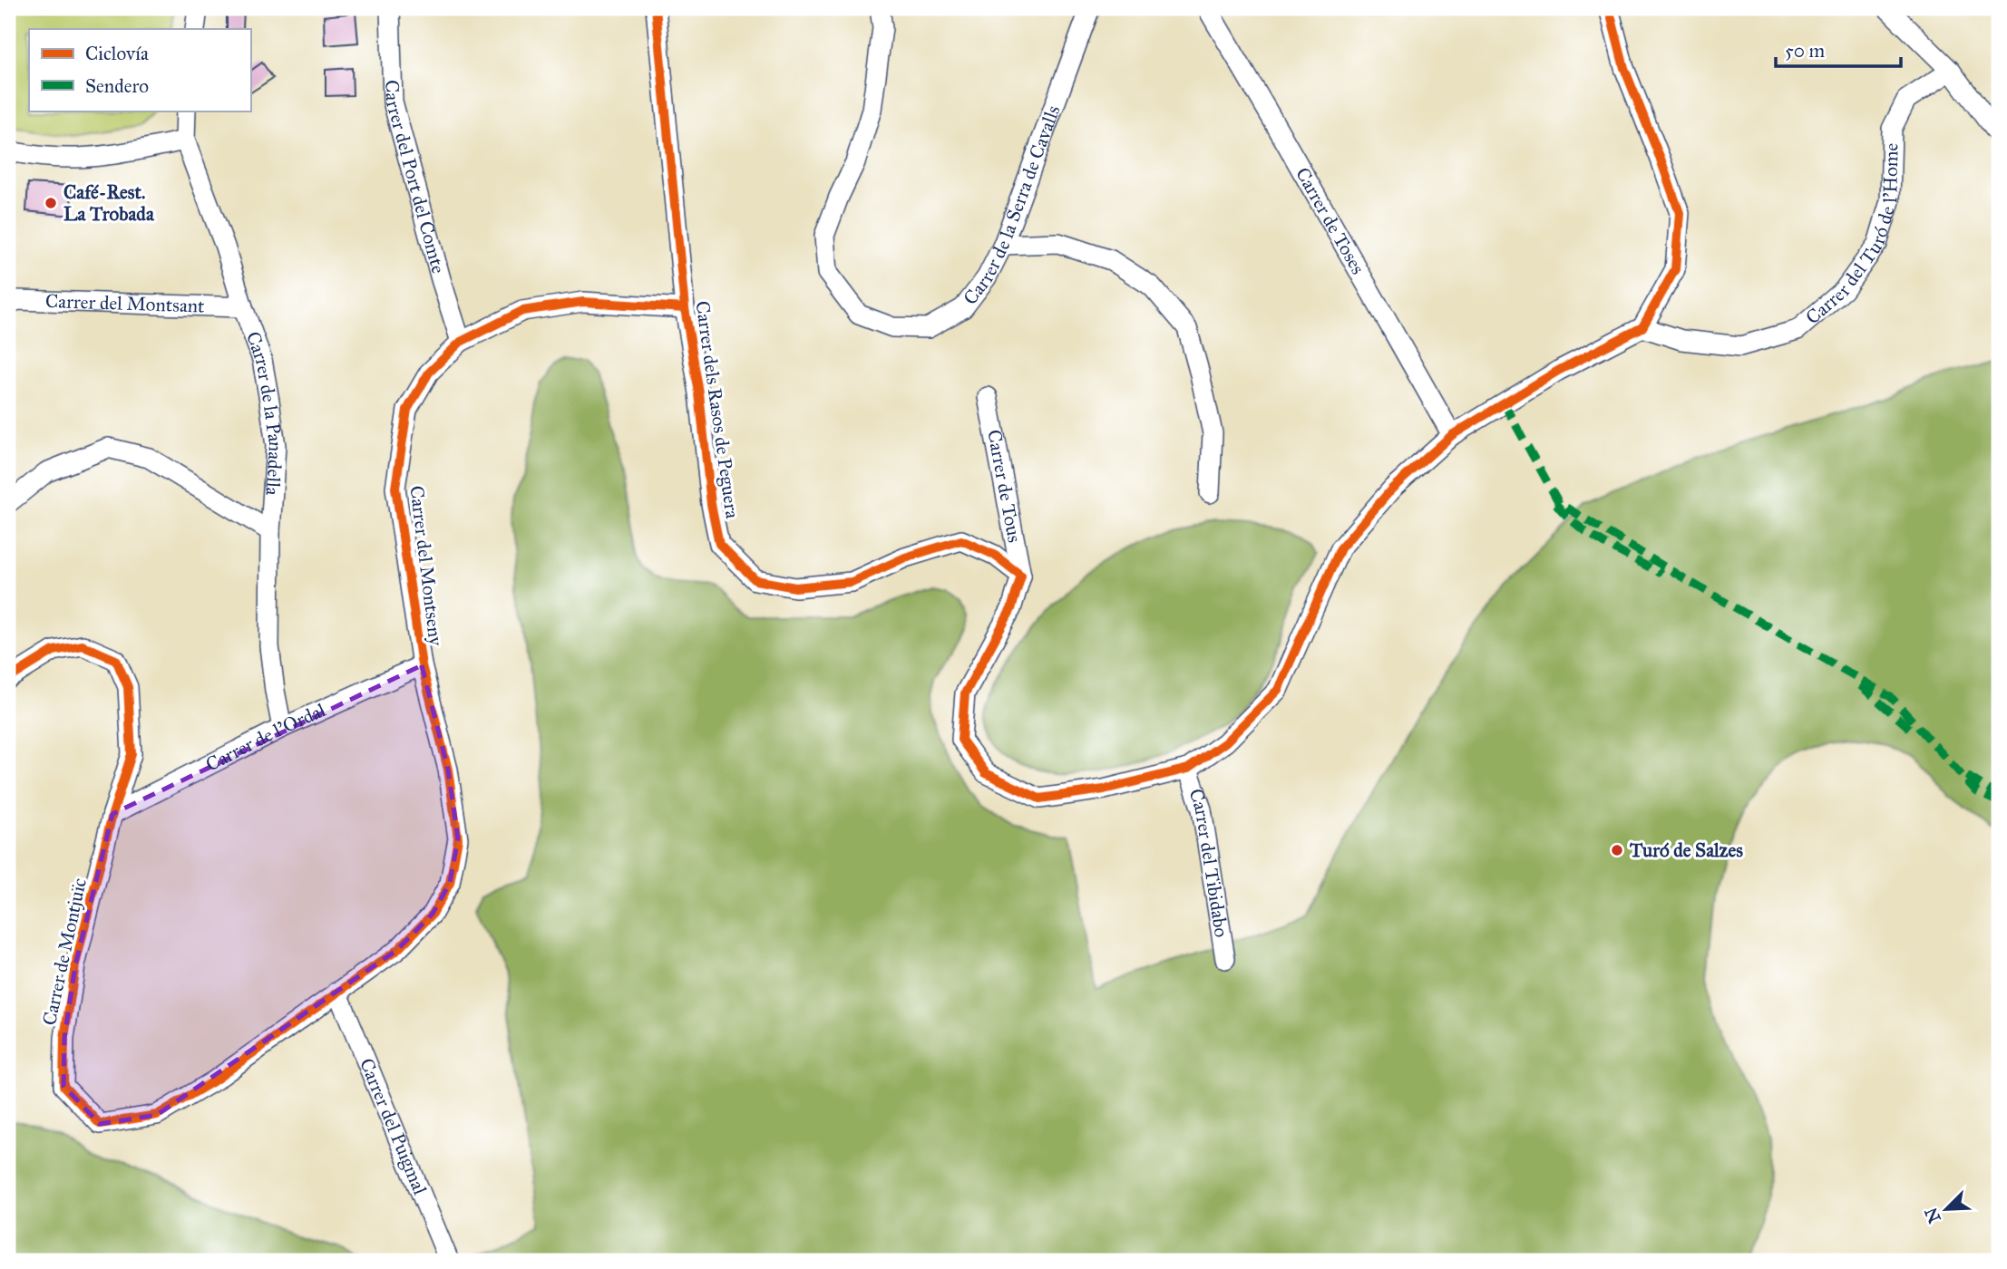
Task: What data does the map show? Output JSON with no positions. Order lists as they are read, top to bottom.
{
  "streets": {
    "street": [
      "Carrer del Port del Comte",
      "Carrer de la Serra de Cavalls",
      "Carrer de Toses",
      "Carrer del Turó de l'Home",
      "Carrer del Montsant",
      "Carrer dels Rasos de Peguera",
      "Carrer de la Panadella",
      "Carrer de Tous",
      "Carrer del Montseny",
      "Carrer de l'Ordal",
      "Carrer del Tibidabo",
      "Carrer de Montjuïc",
      "Carrer del Puigmal"
    ]
  },
  "crossings": [
    ["Carrer del Port del Comte", "Carrer del Montseny"],
    ["Carrer del Montsant", "Carrer de la Panadella"],
    ["Carrer dels Rasos de Peguera", "Carrer de Tous"],
    ["Carrer dels Rasos de Peguera", "Carrer del Montseny"],
    ["Carrer de la Panadella", "Carrer de l'Ordal"],
    ["Carrer del Montseny", "Carrer de l'Ordal"],
    ["Carrer del Montseny", "Carrer de Montjuïc"],
    ["Carrer del Montseny", "Carrer del Puigmal"],
    ["Carrer de l'Ordal", "Carrer de Montjuïc"],
    ["Carrer de Montjuïc", "Carrer del Puigmal"]
  ],
  "places": ["Café-Rest. La Trobada", "Turó de Salzes"],
  "legend": ["Ciclovía", "Sendero"],
  "scale_bar": "50 m",
  "north": "bottom left"
}
